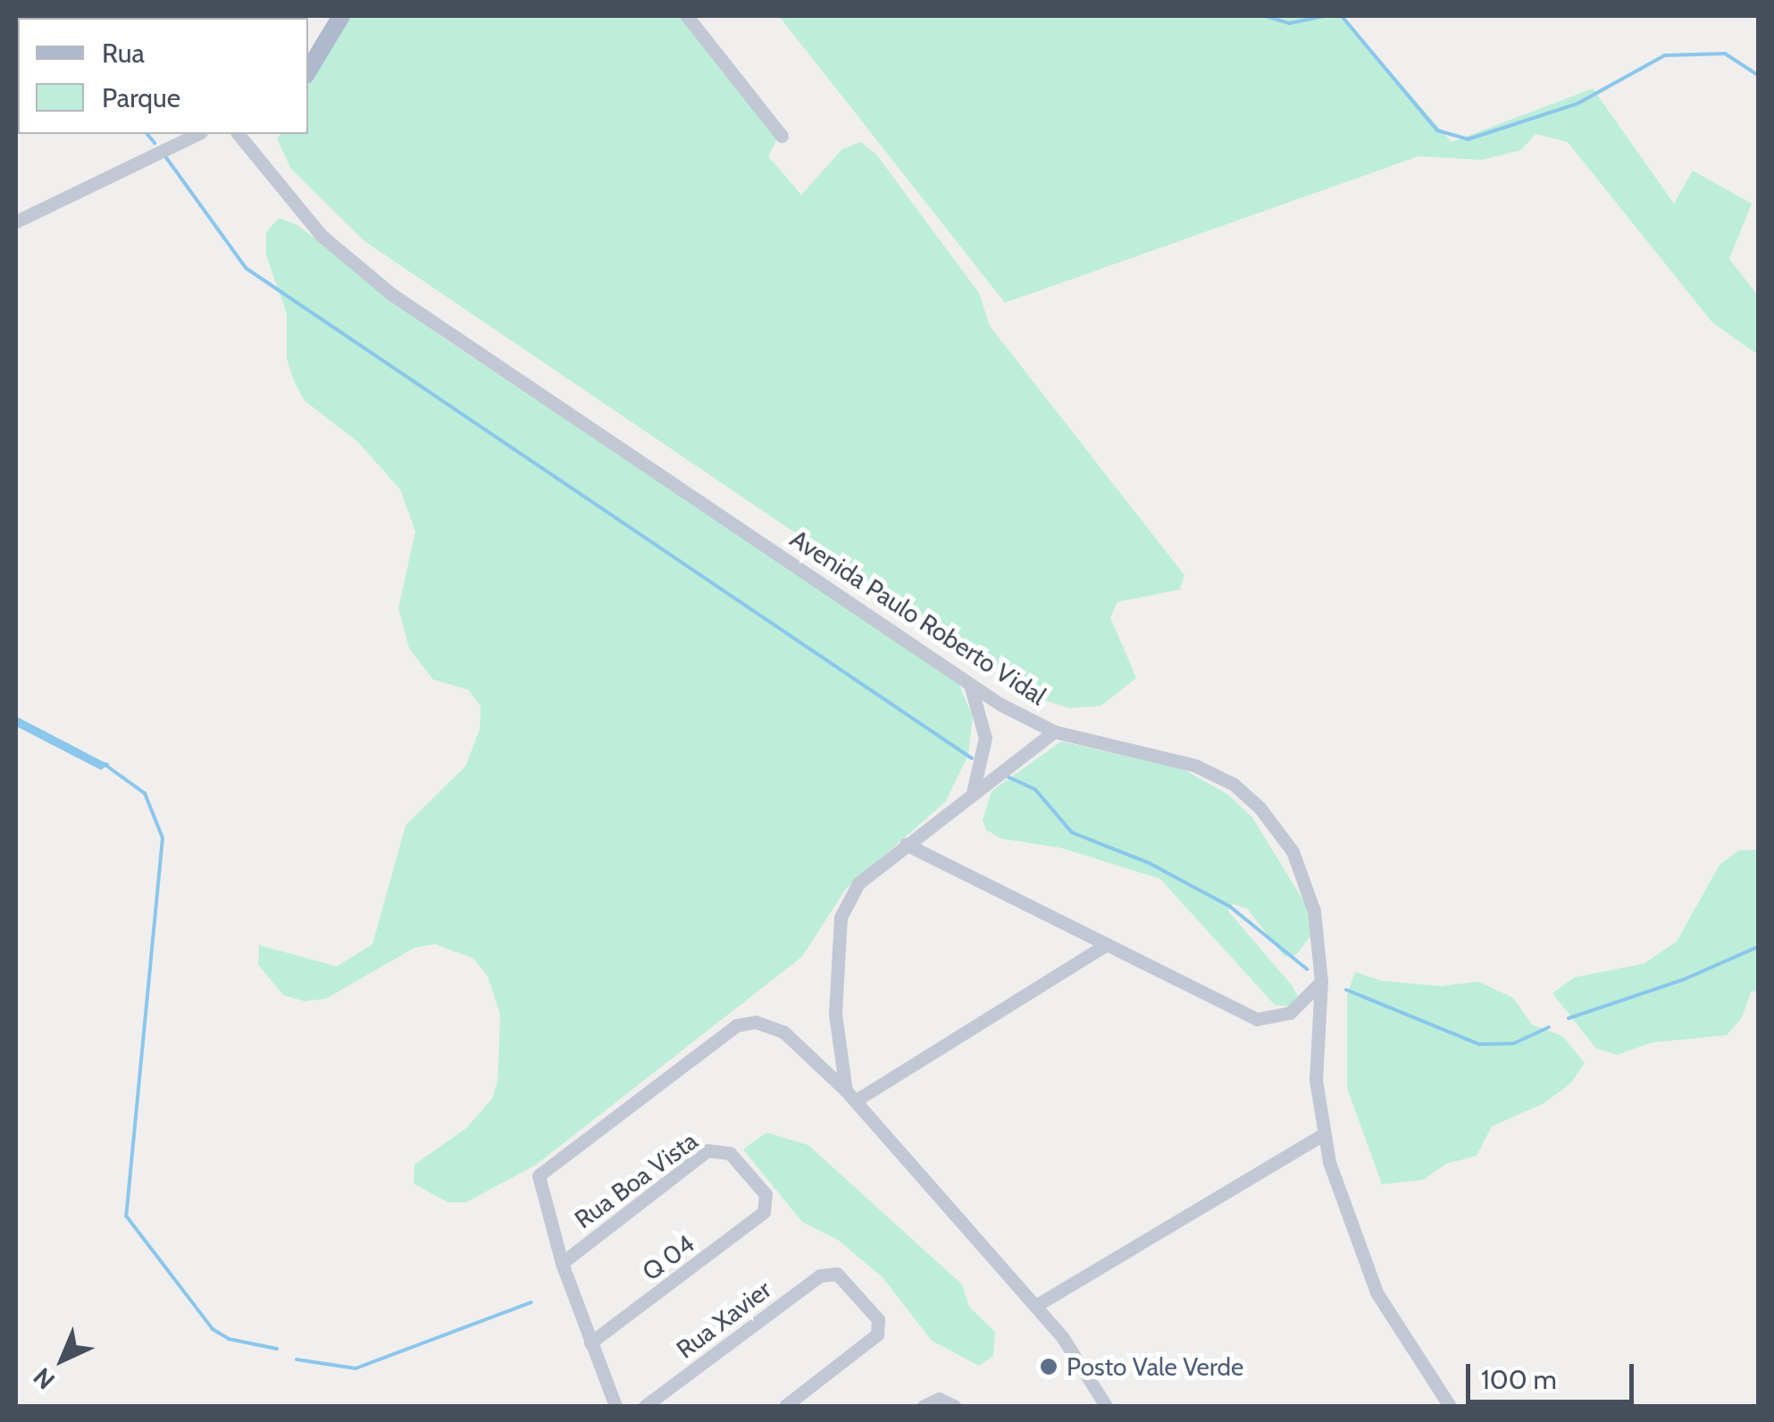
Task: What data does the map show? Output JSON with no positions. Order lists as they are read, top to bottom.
{
  "streets": {
    "street": [
      "Avenida Paulo Roberto Vidal",
      "Rua Boa Vista",
      "Q 04",
      "Rua Xavier"
    ]
  },
  "crossings": [
    ["Rua Boa Vista", "Q 04"]
  ],
  "places": ["Posto Vale Verde"],
  "legend": ["Rua", "Parque"],
  "scale_bar": "100 m",
  "north": "bottom left"
}
